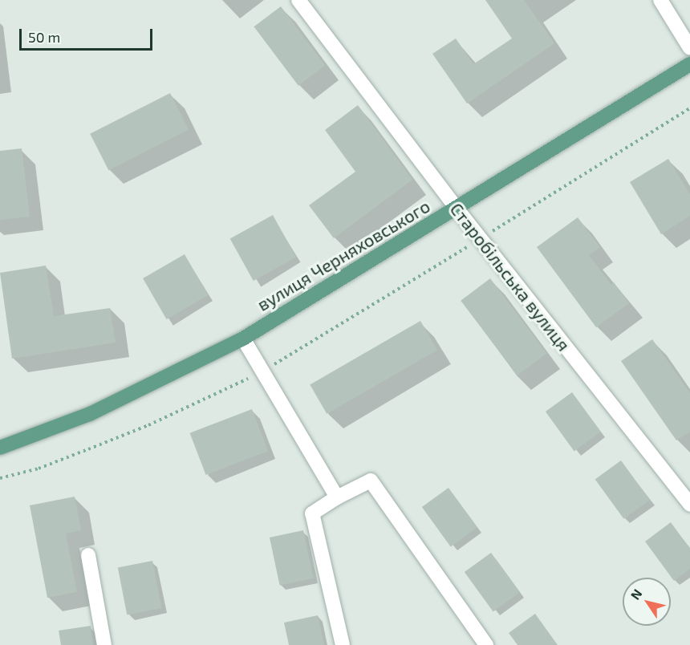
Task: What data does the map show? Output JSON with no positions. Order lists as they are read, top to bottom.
{
  "streets": {
    "main road": ["вулиця Черняховського"],
    "street": ["Старобільська вулиця"]
  },
  "crossings": [
    ["вулиця Черняховського", "Старобільська вулиця"]
  ],
  "scale_bar": "50 m",
  "north": "top left"
}
